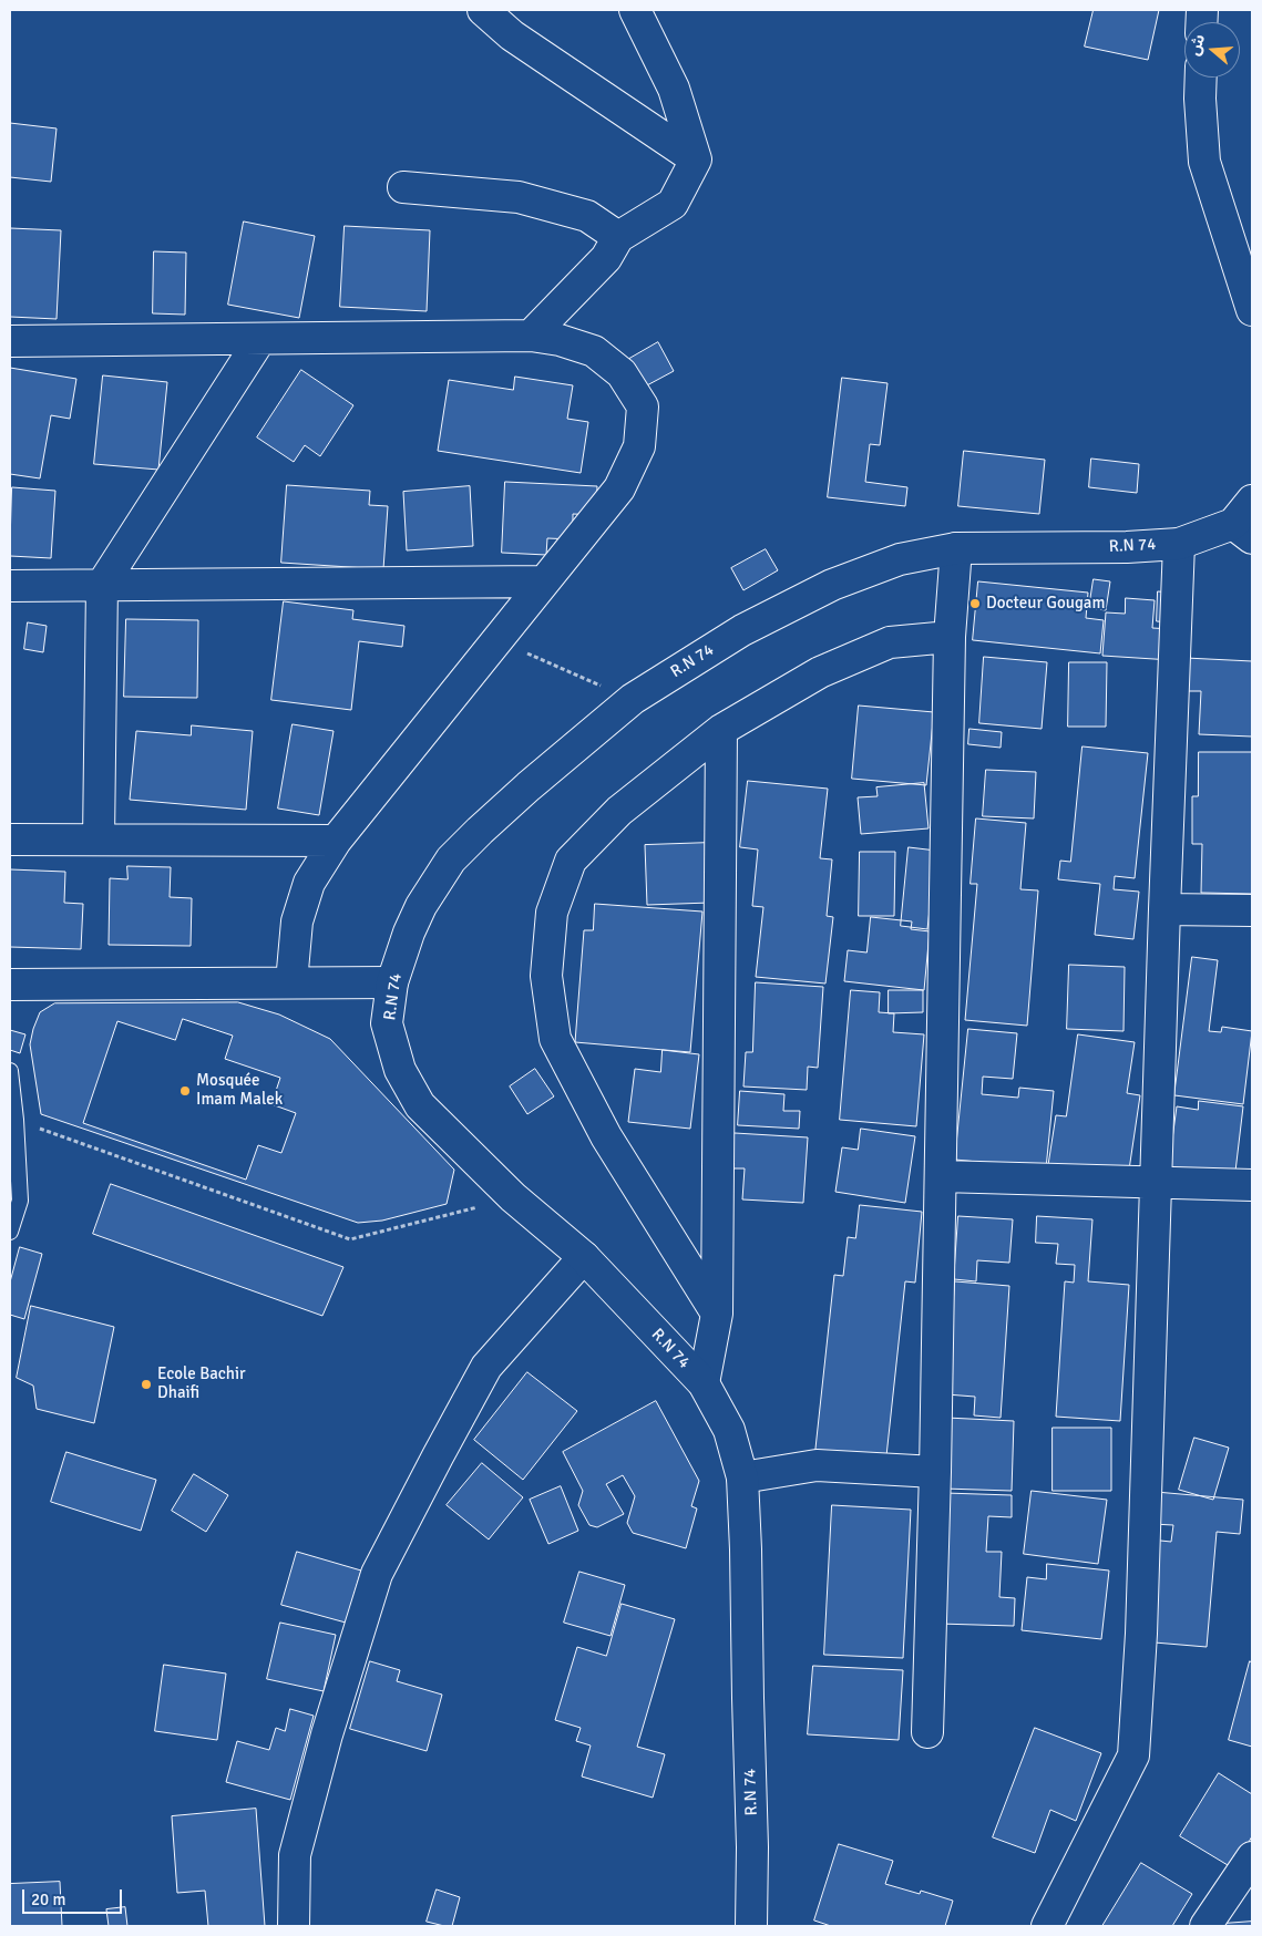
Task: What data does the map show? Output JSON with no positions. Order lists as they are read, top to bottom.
{
  "streets": {
    "street": ["R.N 74"]
  },
  "places": ["Docteur Gougam", "Mosquée Imam Malek", "Ecole Bachir Dhaifi"],
  "scale_bar": "20 m",
  "north": "left"
}
